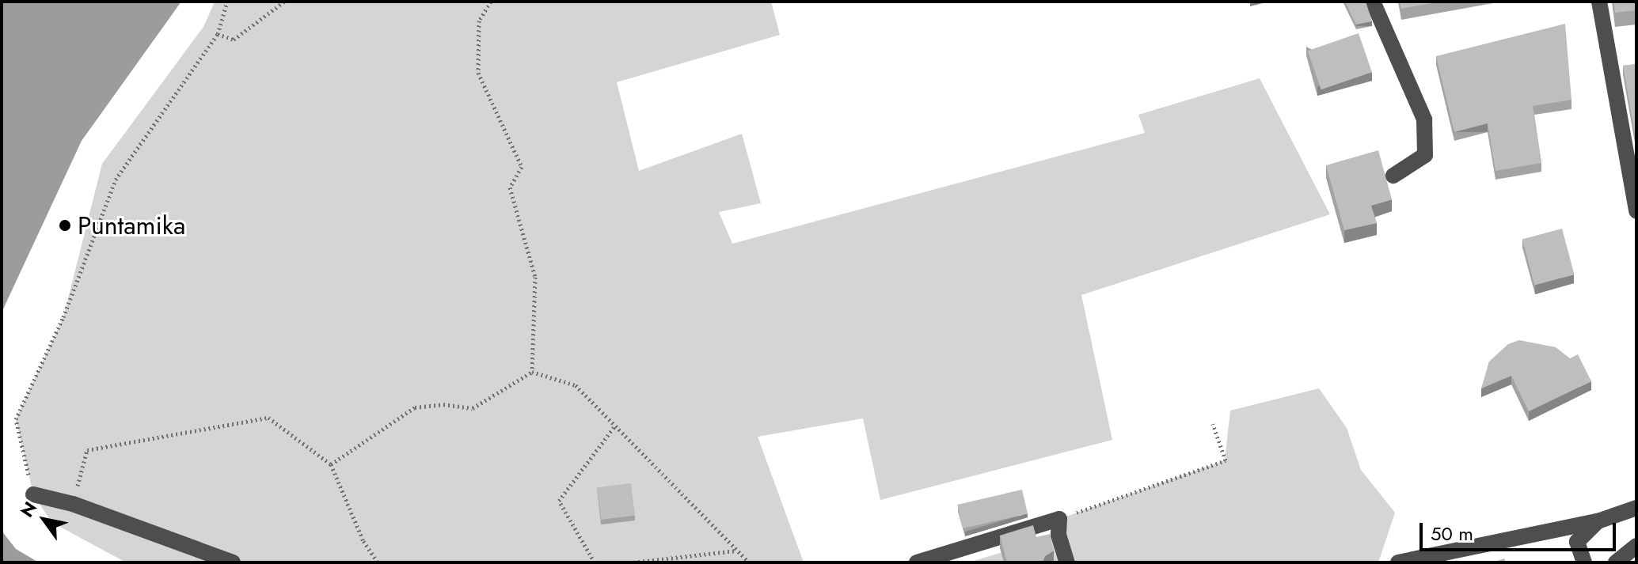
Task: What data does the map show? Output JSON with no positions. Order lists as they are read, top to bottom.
{
  "places": ["Puntamika"],
  "scale_bar": "50 m",
  "north": "top left"
}
